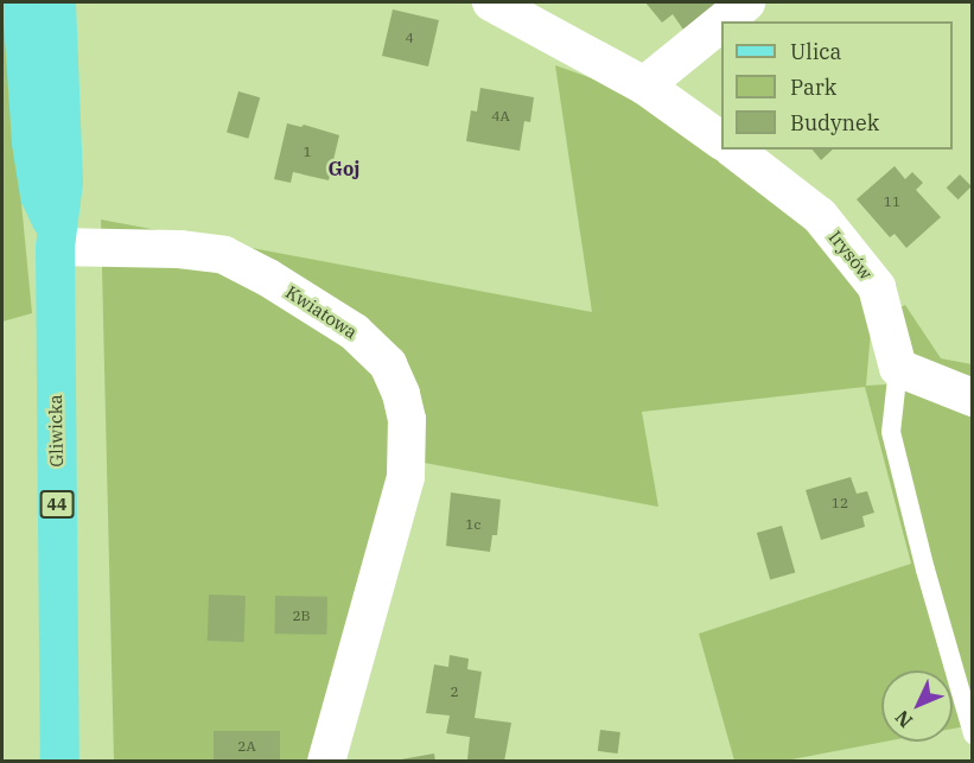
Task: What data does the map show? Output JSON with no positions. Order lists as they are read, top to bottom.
{
  "streets": {
    "main road": ["Gliwicka", "44"],
    "street": ["Irysów", "Kwiatowa"]
  },
  "crossings": [
    ["Kwiatowa", "Gliwicka"]
  ],
  "districts": ["Goj"],
  "house_numbers": [
    "4",
    "4A",
    "1",
    "11",
    "12",
    "1c",
    "2B",
    "2",
    "2A"
  ],
  "legend": ["Ulica", "Park", "Budynek"],
  "north": "bottom left"
}
